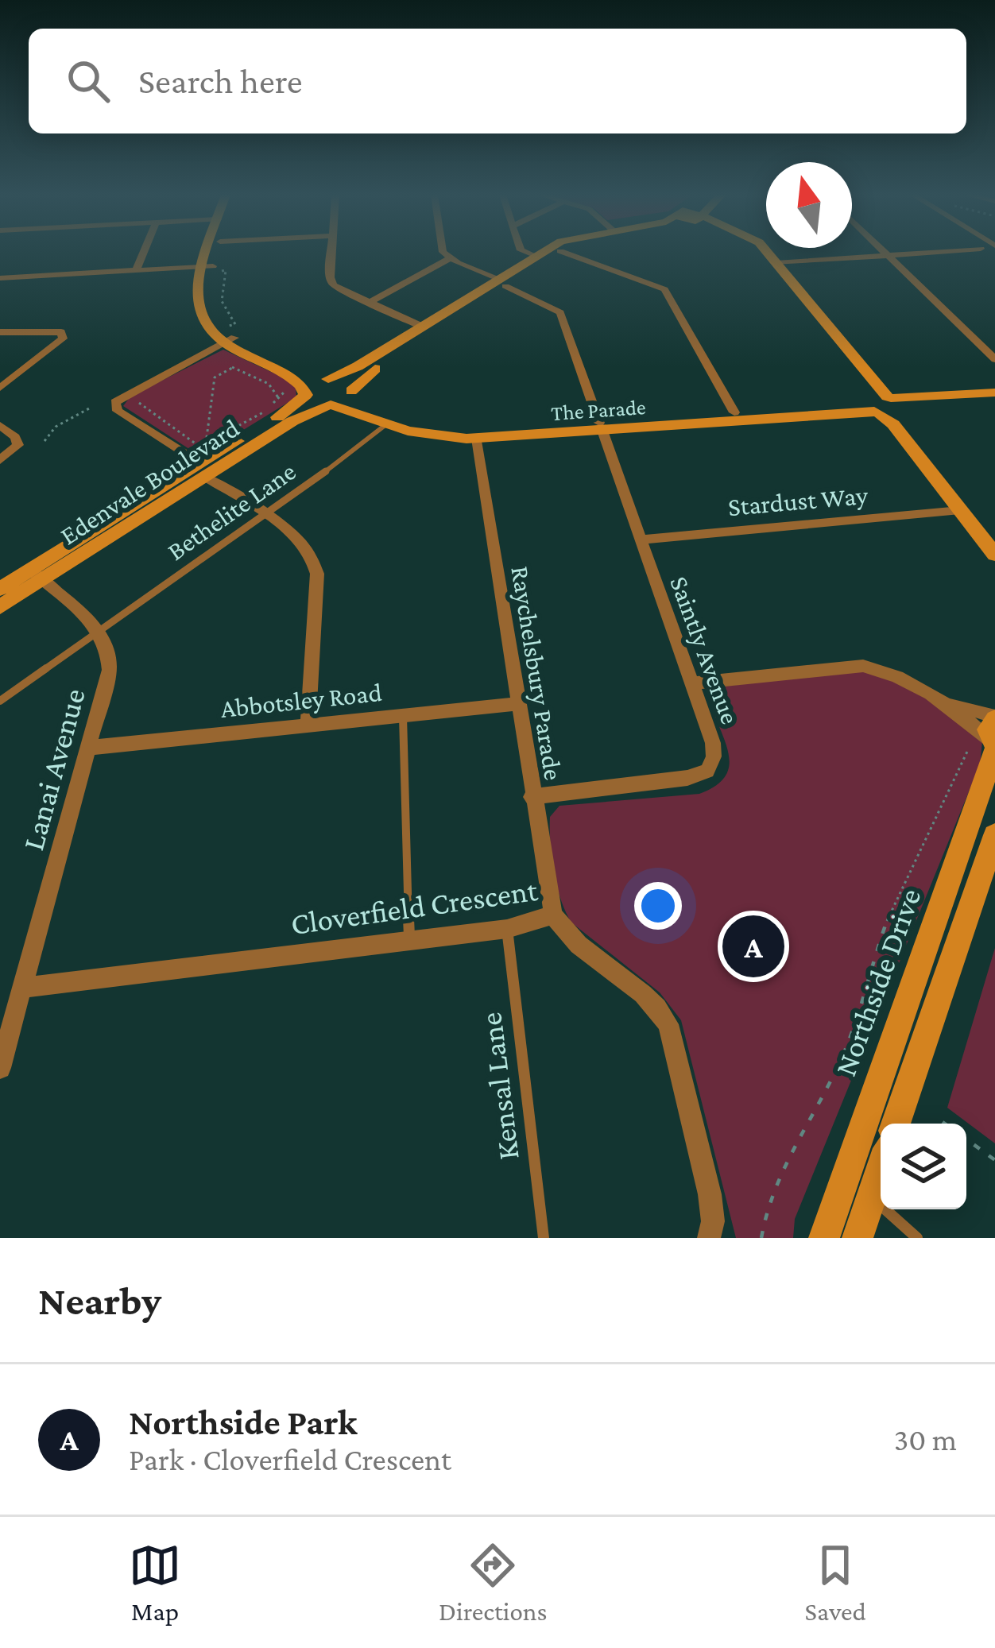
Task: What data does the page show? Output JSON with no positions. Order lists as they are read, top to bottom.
{
  "streets": {
    "street": [
      "The Parade",
      "Edenvale Boulevard",
      "Stardust Way",
      "Saintly Avenue",
      "Raychelsbury Parade",
      "Abbotsley Road",
      "Lanai Avenue",
      "Cloverfield Crescent",
      "Northside Drive"
    ],
    "lane": ["Bethelite Lane", "Kensal Lane"]
  },
  "crossings": [
    ["The Parade", "Edenvale Boulevard"],
    ["The Parade", "Bethelite Lane"],
    ["The Parade", "Saintly Avenue"],
    ["The Parade", "Raychelsbury Parade"],
    ["Edenvale Boulevard", "Saintly Avenue"],
    ["Stardust Way", "Saintly Avenue"],
    ["Bethelite Lane", "Lanai Avenue"],
    ["Saintly Avenue", "Raychelsbury Parade"],
    ["Raychelsbury Parade", "Abbotsley Road"],
    ["Raychelsbury Parade", "Cloverfield Crescent"],
    ["Abbotsley Road", "Lanai Avenue"],
    ["Lanai Avenue", "Cloverfield Crescent"],
    ["Cloverfield Crescent", "Kensal Lane"]
  ],
  "north": "top",
  "page": {
    "search": "Search here",
    "pins": "A",
    "heading": "Nearby",
    "list": [
      {
        "mark": "A",
        "name": "Northside Park",
        "note": "Park · Cloverfield Crescent",
        "value": "30 m"
      }
    ],
    "nav": ["Map", "Directions", "Saved"]
  }
}
